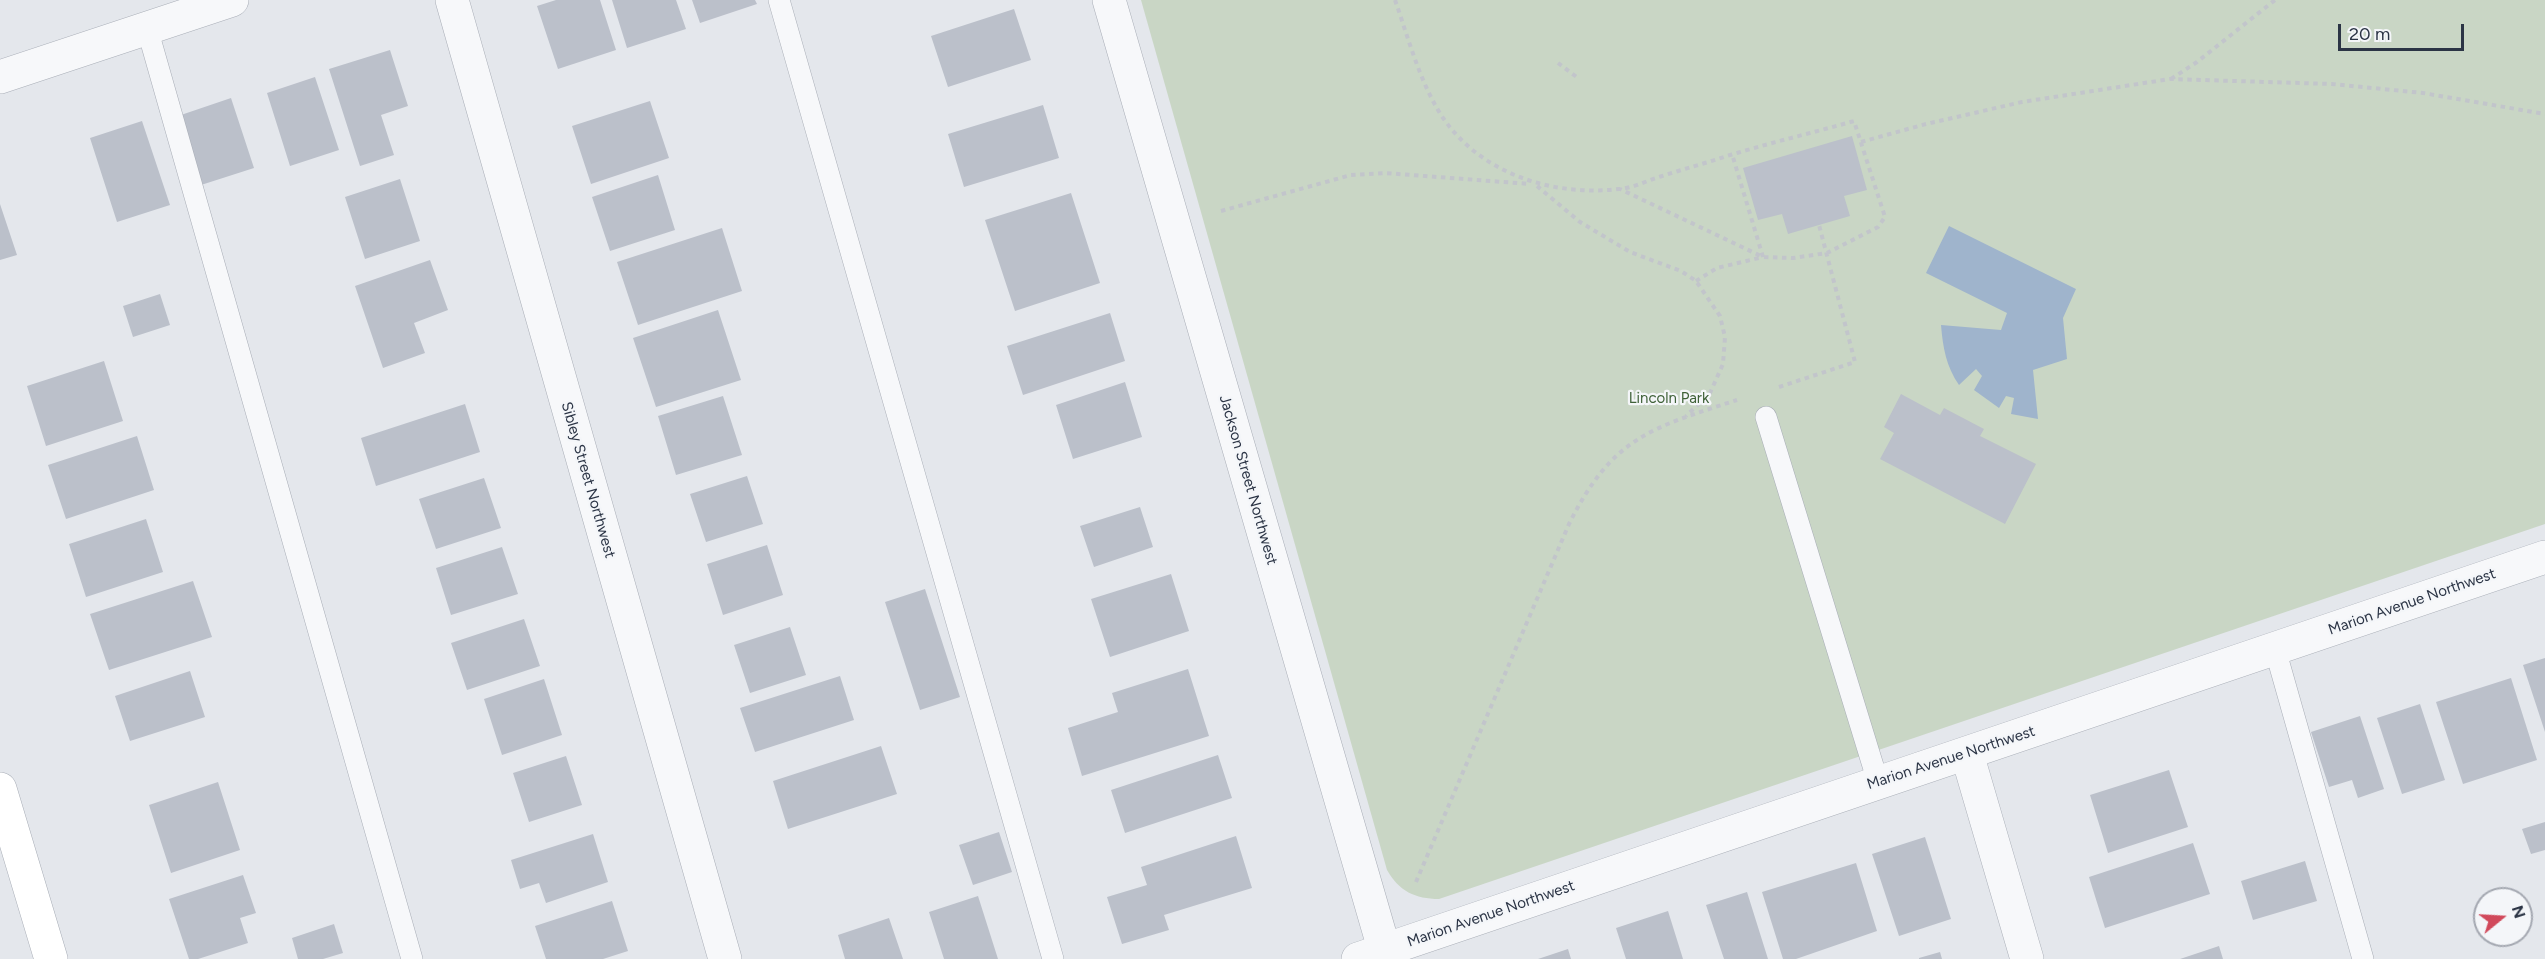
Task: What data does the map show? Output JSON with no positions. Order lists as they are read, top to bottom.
{
  "streets": {
    "street": ["Sibley Street Northwest", "Jackson Street Northwest", "Marion Avenue Northwest"]
  },
  "crossings": [
    ["Jackson Street Northwest", "Marion Avenue Northwest"]
  ],
  "parks": ["Lincoln Park"],
  "scale_bar": "20 m",
  "north": "right"
}
